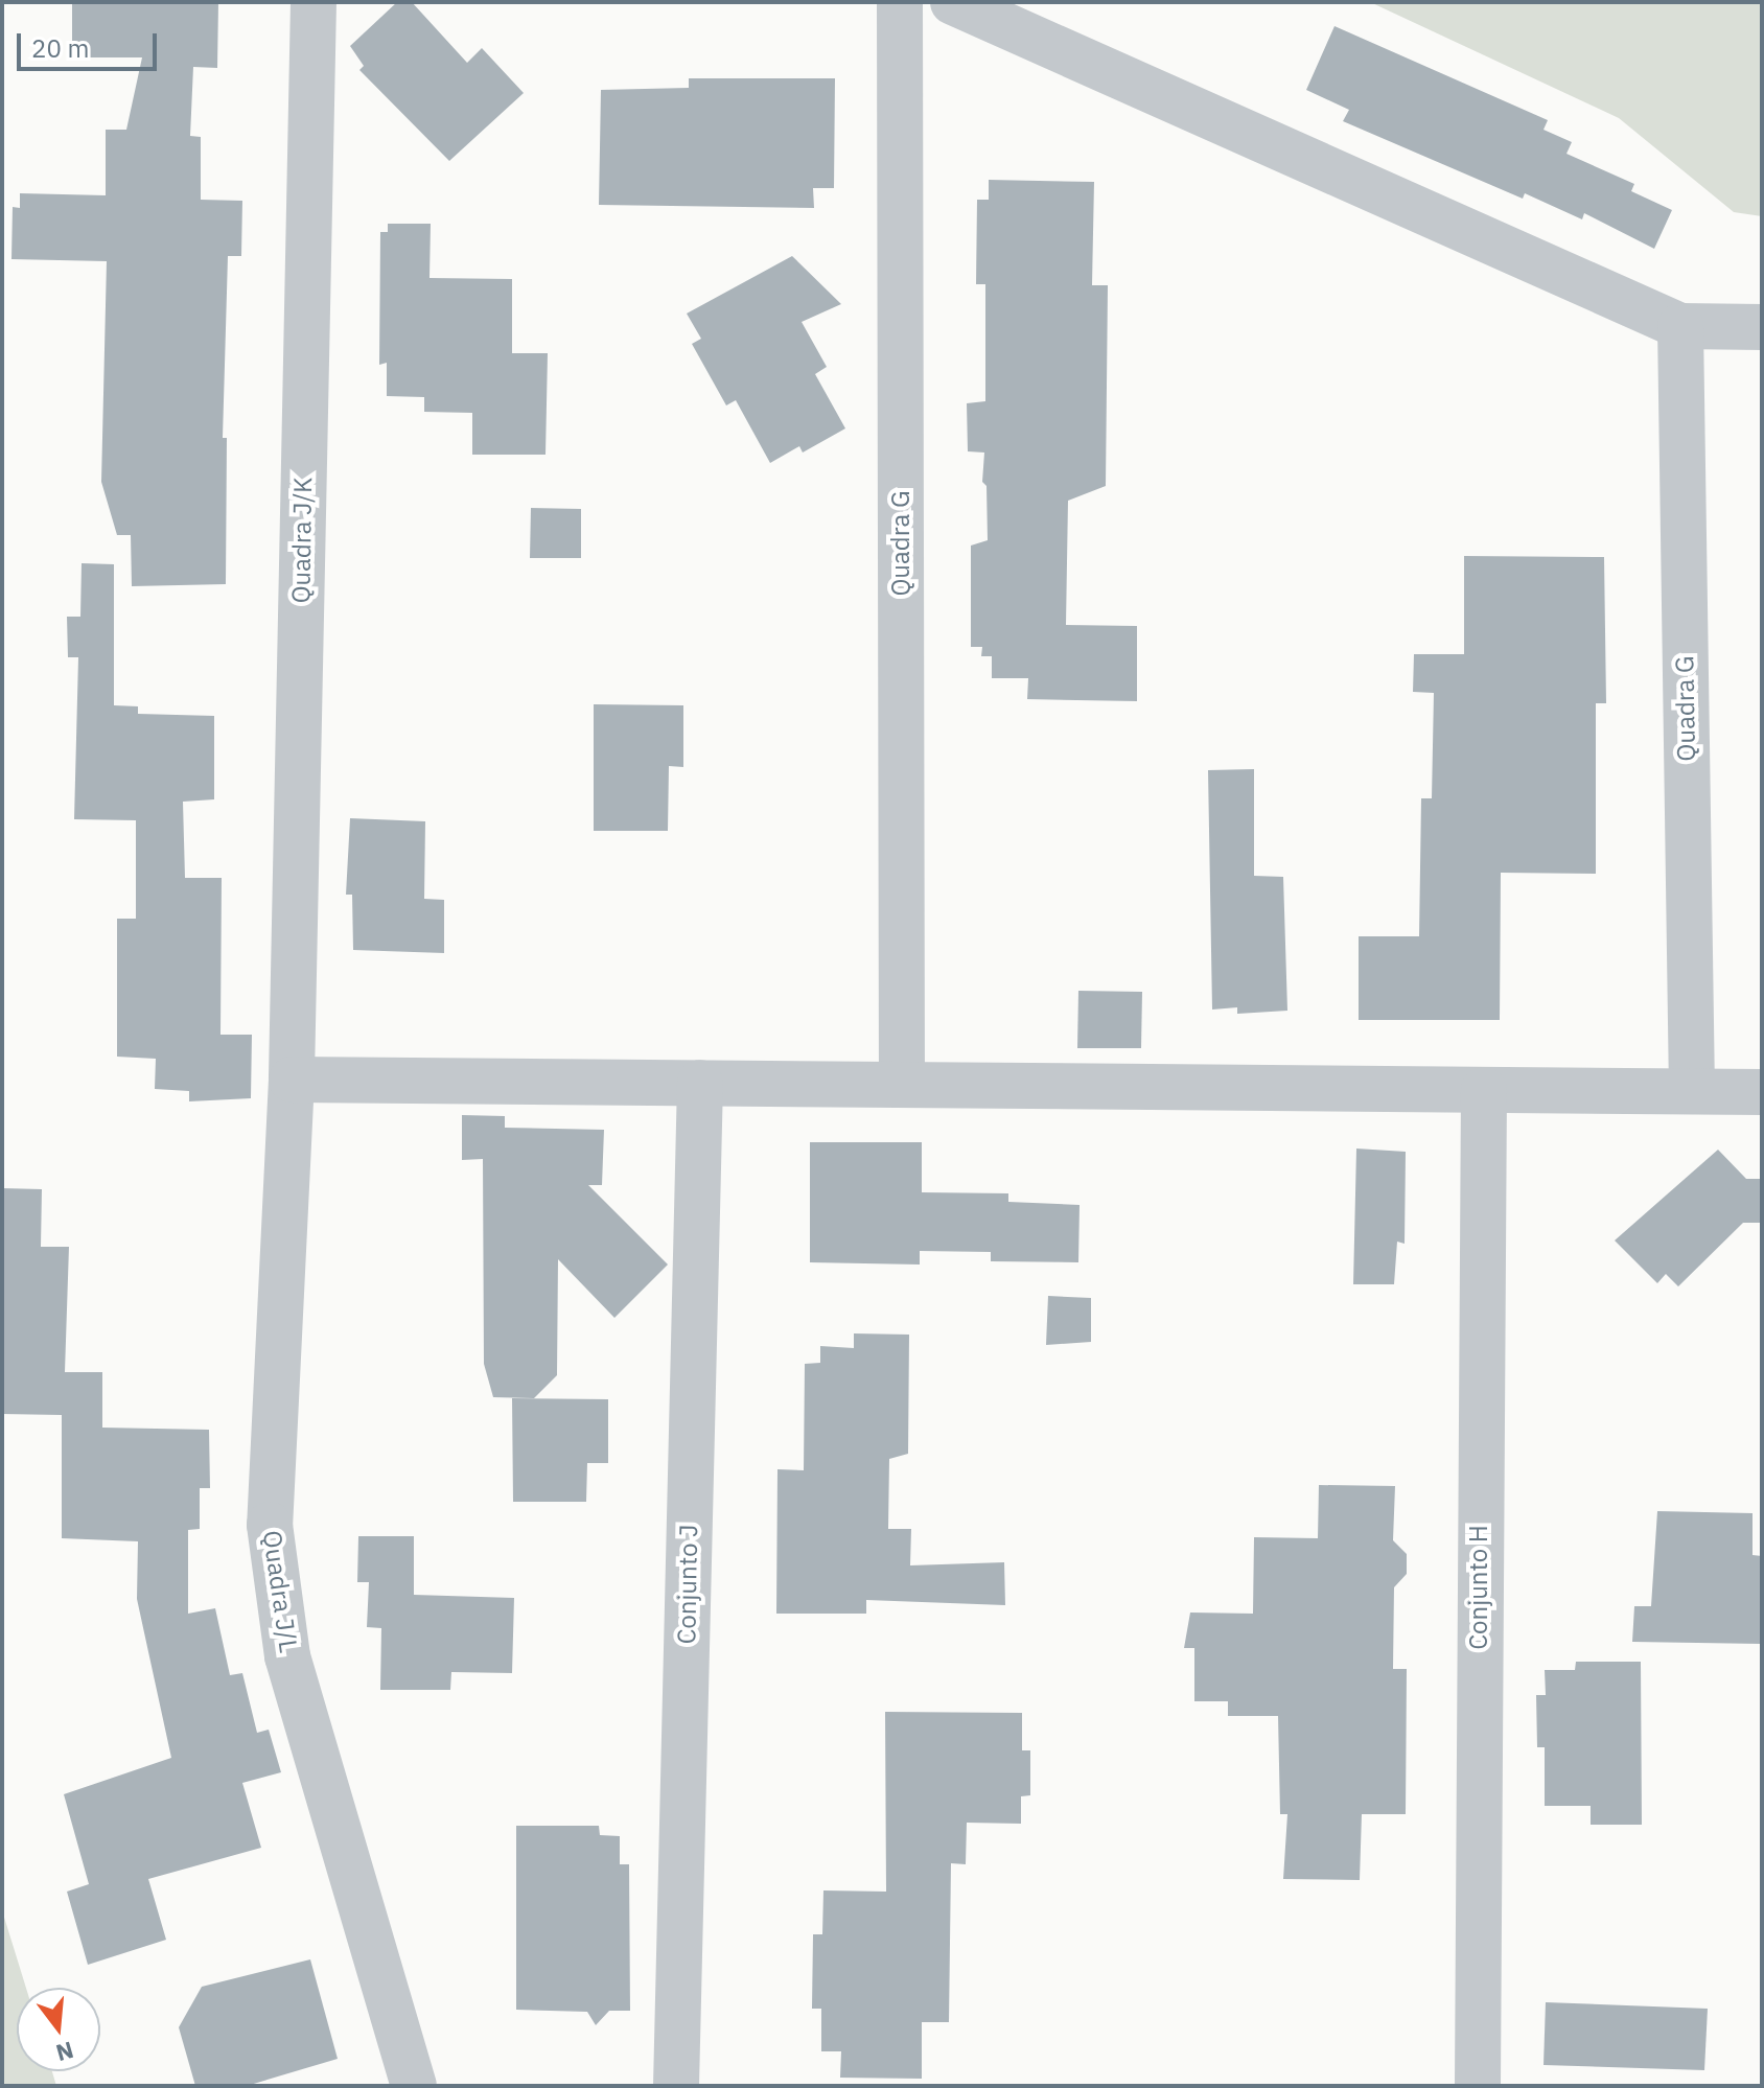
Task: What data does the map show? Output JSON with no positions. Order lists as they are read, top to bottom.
{
  "streets": {
    "street": [
      "Quadra J/K",
      "Quadra G",
      "Conjunto J",
      "Conjunto H",
      "Quadra J/L"
    ]
  },
  "crossings": [
    ["Quadra J/K", "Quadra J/L"]
  ],
  "scale_bar": "20 m",
  "north": "bottom"
}
